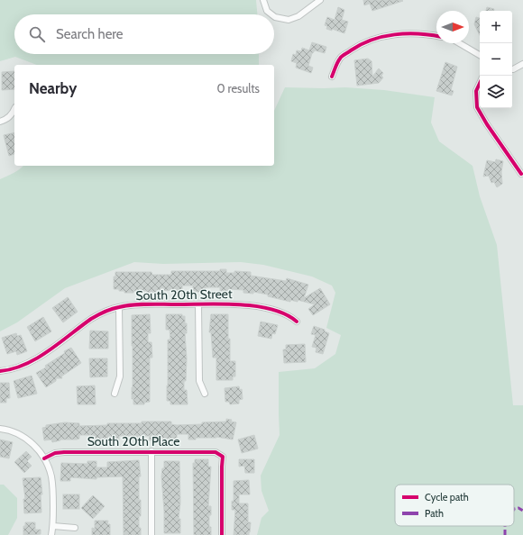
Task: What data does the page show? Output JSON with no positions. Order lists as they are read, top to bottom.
{
  "streets": {
    "street": ["South 20th Street", "South 20th Place"]
  },
  "legend": ["Cycle path", "Path"],
  "north": "right",
  "page": {
    "map_buttons": ["+", "−"],
    "search": "Search here",
    "heading": ["Nearby", "0 results"]
  }
}
